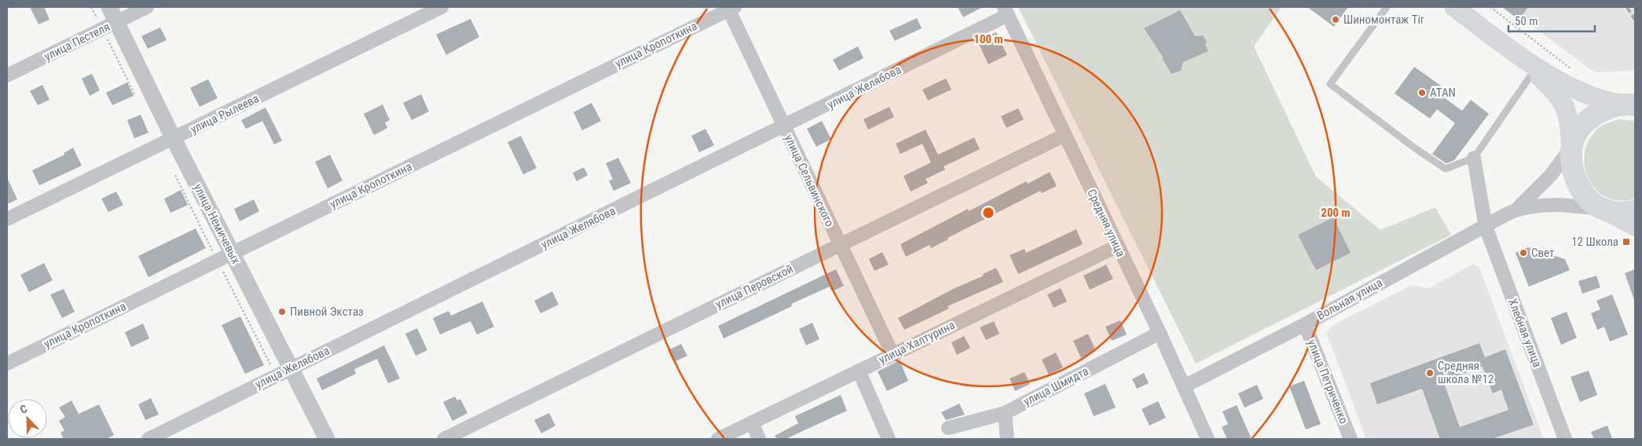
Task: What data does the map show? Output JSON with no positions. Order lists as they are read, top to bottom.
{
  "streets": {
    "street": [
      "улица Пестеля",
      "улица Кропоткина",
      "улица Желябова",
      "улица Рылеева",
      "улица Сельвинского",
      "Средняя улица",
      "улица Немичевых",
      "улица Перовской",
      "Вольная улица",
      "Хлебная улица",
      "улица Халтурина",
      "улица Петриченко",
      "улица Шмидта"
    ]
  },
  "crossings": [
    ["улица Пестеля", "улица Немичевых"],
    ["улица Кропоткина", "улица Сельвинского"],
    ["улица Кропоткина", "улица Немичевых"],
    ["улица Желябова", "улица Сельвинского"],
    ["улица Желябова", "Средняя улица"],
    ["улица Желябова", "улица Немичевых"],
    ["улица Рылеева", "улица Немичевых"],
    ["улица Сельвинского", "улица Перовской"],
    ["улица Сельвинского", "улица Халтурина"],
    ["Средняя улица", "улица Перовской"],
    ["Средняя улица", "Вольная улица"],
    ["Средняя улица", "улица Халтурина"],
    ["Средняя улица", "улица Шмидта"],
    ["Вольная улица", "Хлебная улица"],
    ["Вольная улица", "улица Петриченко"]
  ],
  "places": {
    "other": [
      "Шиномонтаж Tir",
      "ATAN",
      "Свет",
      "Пивной Экстаз",
      "Средняя школа №12"
    ],
    "transit": ["12 Школа"]
  },
  "scale_bar": "50 m",
  "north": "top left",
  "rings": ["100 m", "200 m"]
}
